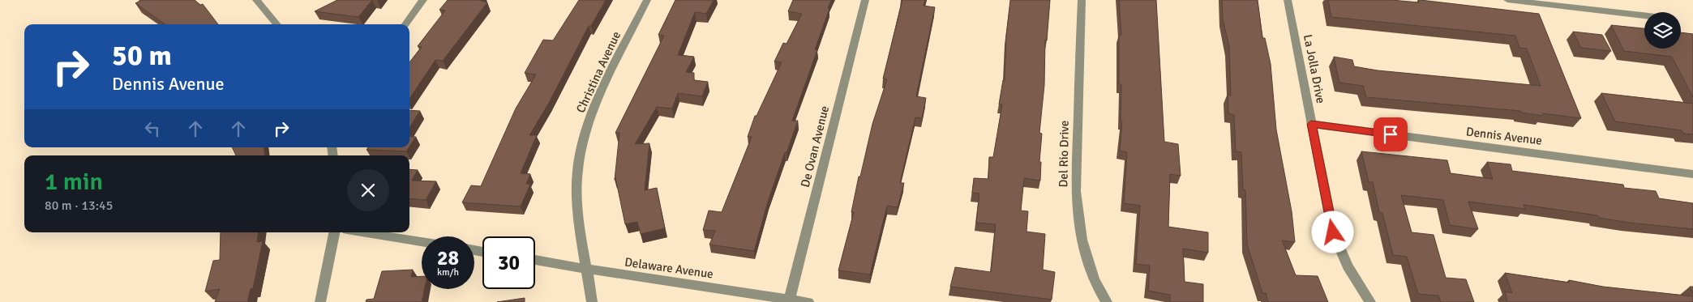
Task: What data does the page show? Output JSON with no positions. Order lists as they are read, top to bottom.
{
  "streets": {
    "street": [
      "La Jolla Drive",
      "Christina Avenue",
      "Dennis Avenue",
      "De Ovan Avenue",
      "Del Rio Drive",
      "Delaware Avenue"
    ]
  },
  "crossings": [
    ["La Jolla Drive", "Dennis Avenue"],
    ["Christina Avenue", "Delaware Avenue"],
    ["De Ovan Avenue", "Delaware Avenue"]
  ],
  "page": {
    "turn": ["50 m", "Dennis Avenue"],
    "heading": ["1 min", "80 m · 13:45"],
    "speed": "28 km/h",
    "limit": "30"
  }
}
